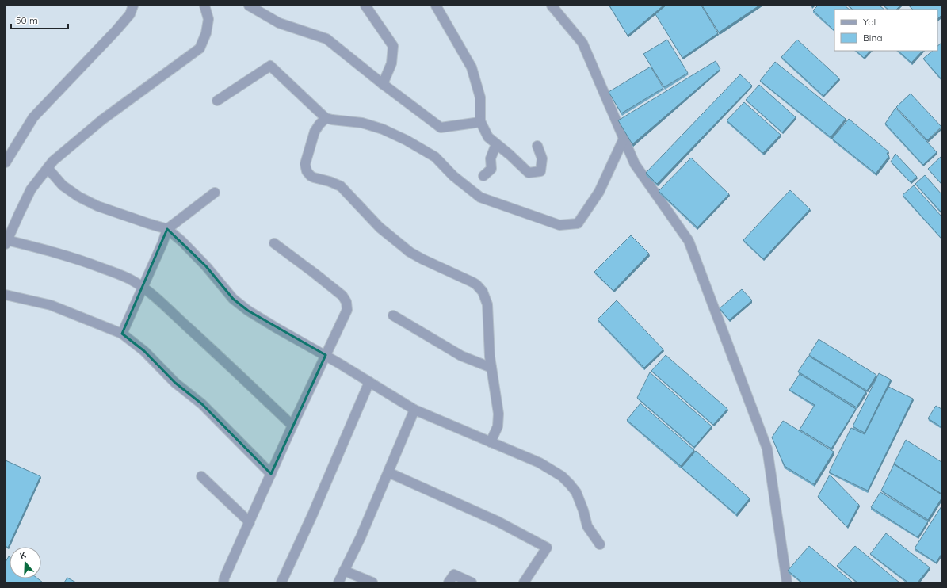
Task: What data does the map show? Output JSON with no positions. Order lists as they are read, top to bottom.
{
  "legend": ["Yol", "Bina"],
  "scale_bar": "50 m",
  "north": "top"
}
